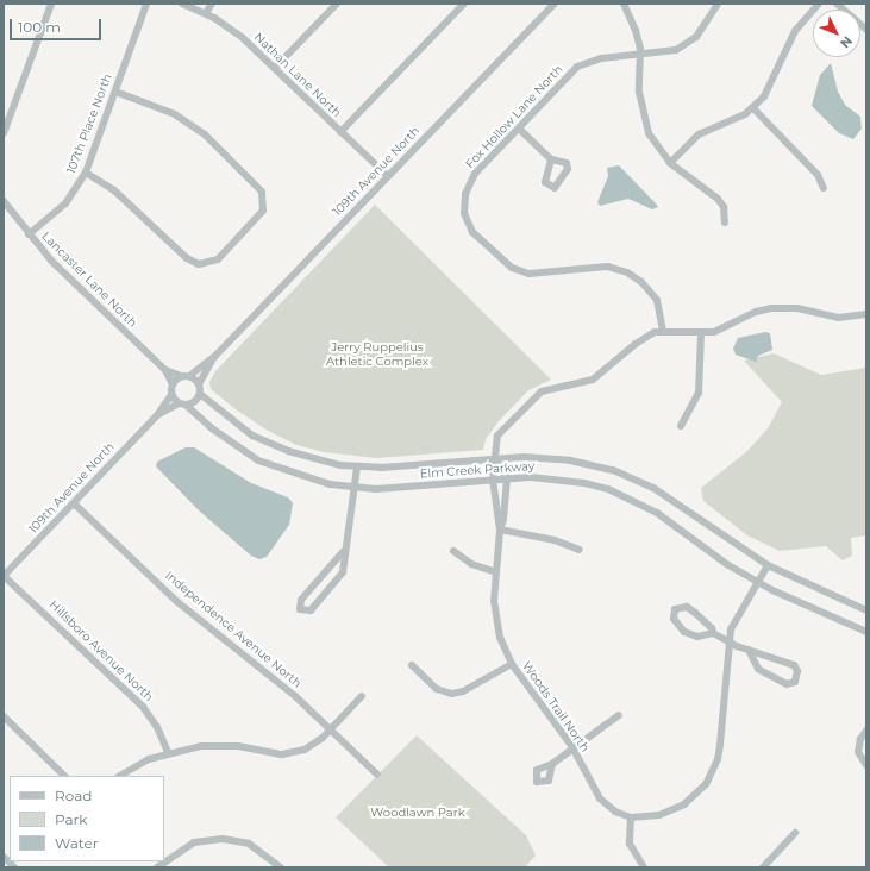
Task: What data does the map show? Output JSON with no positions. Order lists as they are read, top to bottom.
{
  "streets": {
    "street": [
      "Nathan Lane North",
      "Fox Hollow Lane North",
      "107th Place North",
      "109th Avenue North",
      "Lancaster Lane North",
      "Elm Creek Parkway",
      "Independence Avenue North",
      "Hillsboro Avenue North",
      "Woods Trail North"
    ]
  },
  "crossings": [
    ["Nathan Lane North", "109th Avenue North"],
    ["Fox Hollow Lane North", "Woods Trail North"],
    ["107th Place North", "Lancaster Lane North"],
    ["109th Avenue North", "Lancaster Lane North"],
    ["109th Avenue North", "Elm Creek Parkway"],
    ["109th Avenue North", "Independence Avenue North"],
    ["109th Avenue North", "Hillsboro Avenue North"],
    ["Lancaster Lane North", "Elm Creek Parkway"],
    ["Elm Creek Parkway", "Woods Trail North"]
  ],
  "parks": ["Jerry Ruppelius Athletic Complex", "Woodlawn Park"],
  "legend": ["Road", "Park", "Water"],
  "scale_bar": "100 m",
  "north": "bottom right"
}
